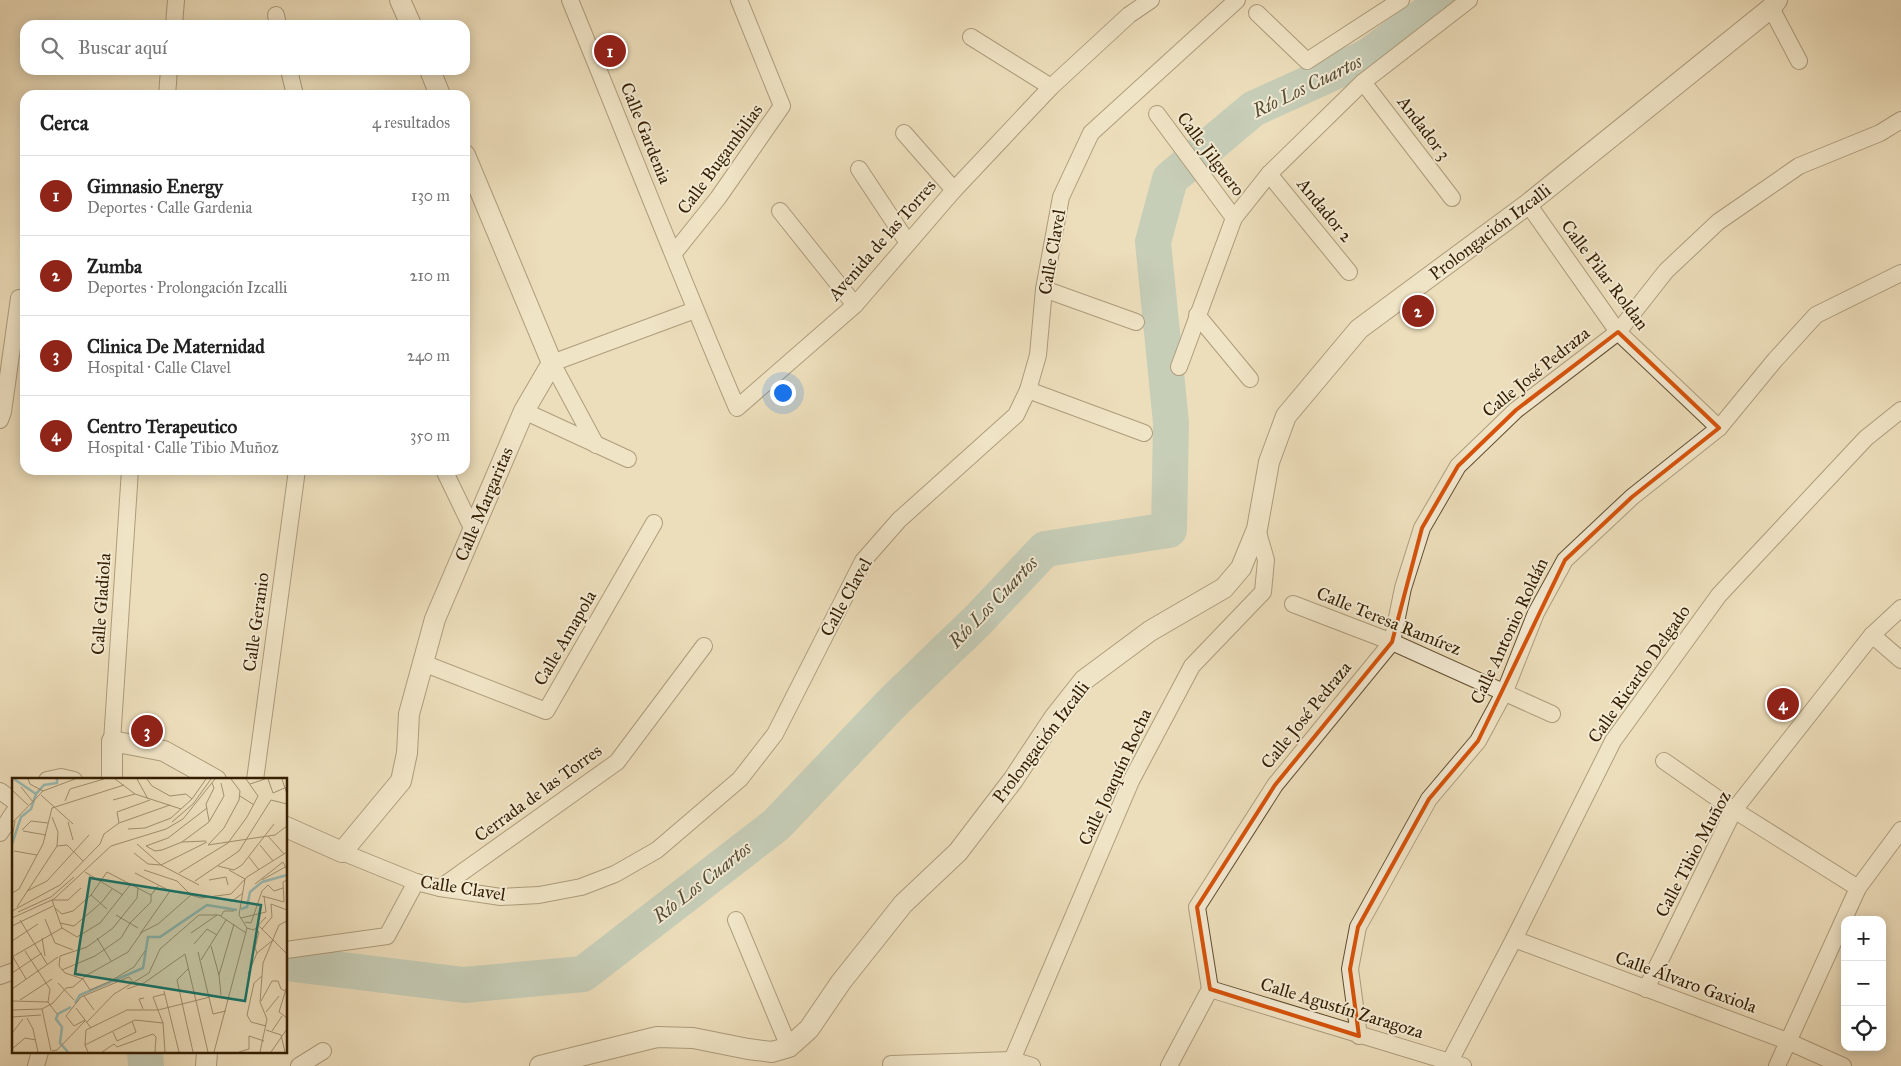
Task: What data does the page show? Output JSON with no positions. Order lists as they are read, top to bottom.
{
  "streets": {
    "street": [
      "Andador 3",
      "Calle Gardenia",
      "Calle Jilguero",
      "Calle Bugambilias",
      "Andador 2",
      "Prolongación Izcalli",
      "Avenida de las Torres",
      "Calle Clavel",
      "Calle Pilar Roldan",
      "Calle José Pedraza",
      "Calle Margaritas",
      "Calle Gladiola",
      "Calle Teresa Ramírez",
      "Calle Geranio",
      "Calle Antonio Roldán",
      "Calle Amapola",
      "Calle Ricardo Delgado",
      "Calle Joaquín Rocha",
      "Cerrada de las Torres",
      "Calle Tibio Muñoz",
      "Calle Álvaro Gaxiola",
      "Calle Agustín Zaragoza"
    ]
  },
  "crossings": [
    ["Calle Gardenia", "Calle Bugambilias"],
    ["Calle Gardenia", "Avenida de las Torres"],
    ["Calle Bugambilias", "Avenida de las Torres"],
    ["Prolongación Izcalli", "Calle Pilar Roldan"],
    ["Prolongación Izcalli", "Calle Joaquín Rocha"],
    ["Calle Clavel", "Calle Margaritas"],
    ["Calle Clavel", "Cerrada de las Torres"],
    ["Calle Pilar Roldan", "Calle José Pedraza"],
    ["Calle Pilar Roldan", "Calle Antonio Roldán"],
    ["Calle José Pedraza", "Calle Teresa Ramírez"],
    ["Calle José Pedraza", "Calle Agustín Zaragoza"],
    ["Calle Margaritas", "Calle Amapola"],
    ["Calle Teresa Ramírez", "Calle Antonio Roldán"],
    ["Calle Antonio Roldán", "Calle Agustín Zaragoza"],
    ["Calle Ricardo Delgado", "Calle Álvaro Gaxiola"],
    ["Calle Ricardo Delgado", "Calle Agustín Zaragoza"],
    ["Calle Tibio Muñoz", "Calle Álvaro Gaxiola"]
  ],
  "water": ["Río Los Cuartos"],
  "page": {
    "search": "Buscar aquí",
    "pins": [
      "1",
      "2",
      "4",
      "3"
    ],
    "heading": ["Cerca", "4 resultados"],
    "list": [
      {
        "mark": "1",
        "name": "Gimnasio Energy",
        "note": "Deportes · Calle Gardenia",
        "value": "130 m"
      },
      {
        "mark": "2",
        "name": "Zumba",
        "note": "Deportes · Prolongación Izcalli",
        "value": "210 m"
      },
      {
        "mark": "3",
        "name": "Clinica De Maternidad",
        "note": "Hospital · Calle Clavel",
        "value": "240 m"
      },
      {
        "mark": "4",
        "name": "Centro Terapeutico",
        "note": "Hospital · Calle Tibio Muñoz",
        "value": "350 m"
      }
    ],
    "map_buttons": ["+", "−"]
  }
}
